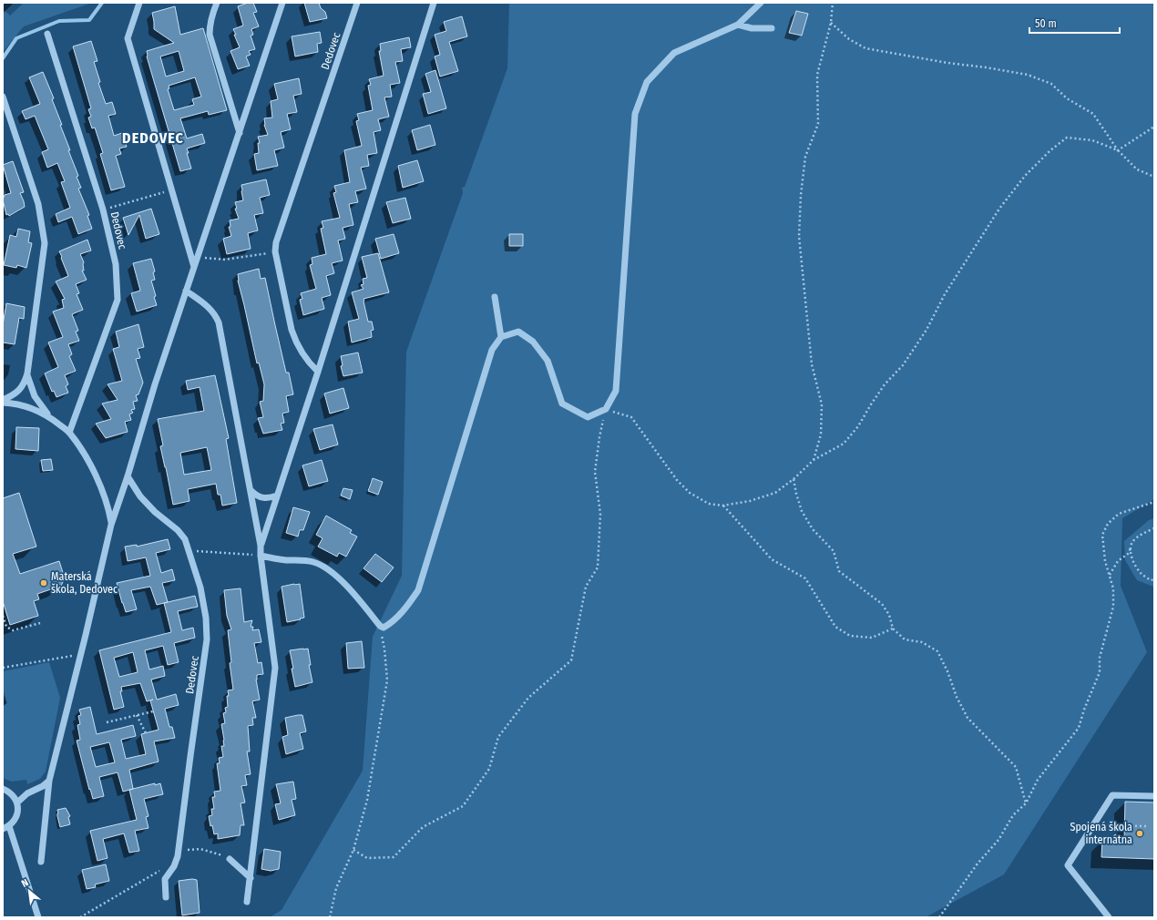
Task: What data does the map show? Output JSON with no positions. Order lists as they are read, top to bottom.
{
  "streets": {
    "street": ["Dedovec"]
  },
  "districts": ["DEDOVEC"],
  "places": ["Materská škola, Dedovec", "Spojená škola internátna"],
  "scale_bar": "50 m",
  "north": "top left"
}
